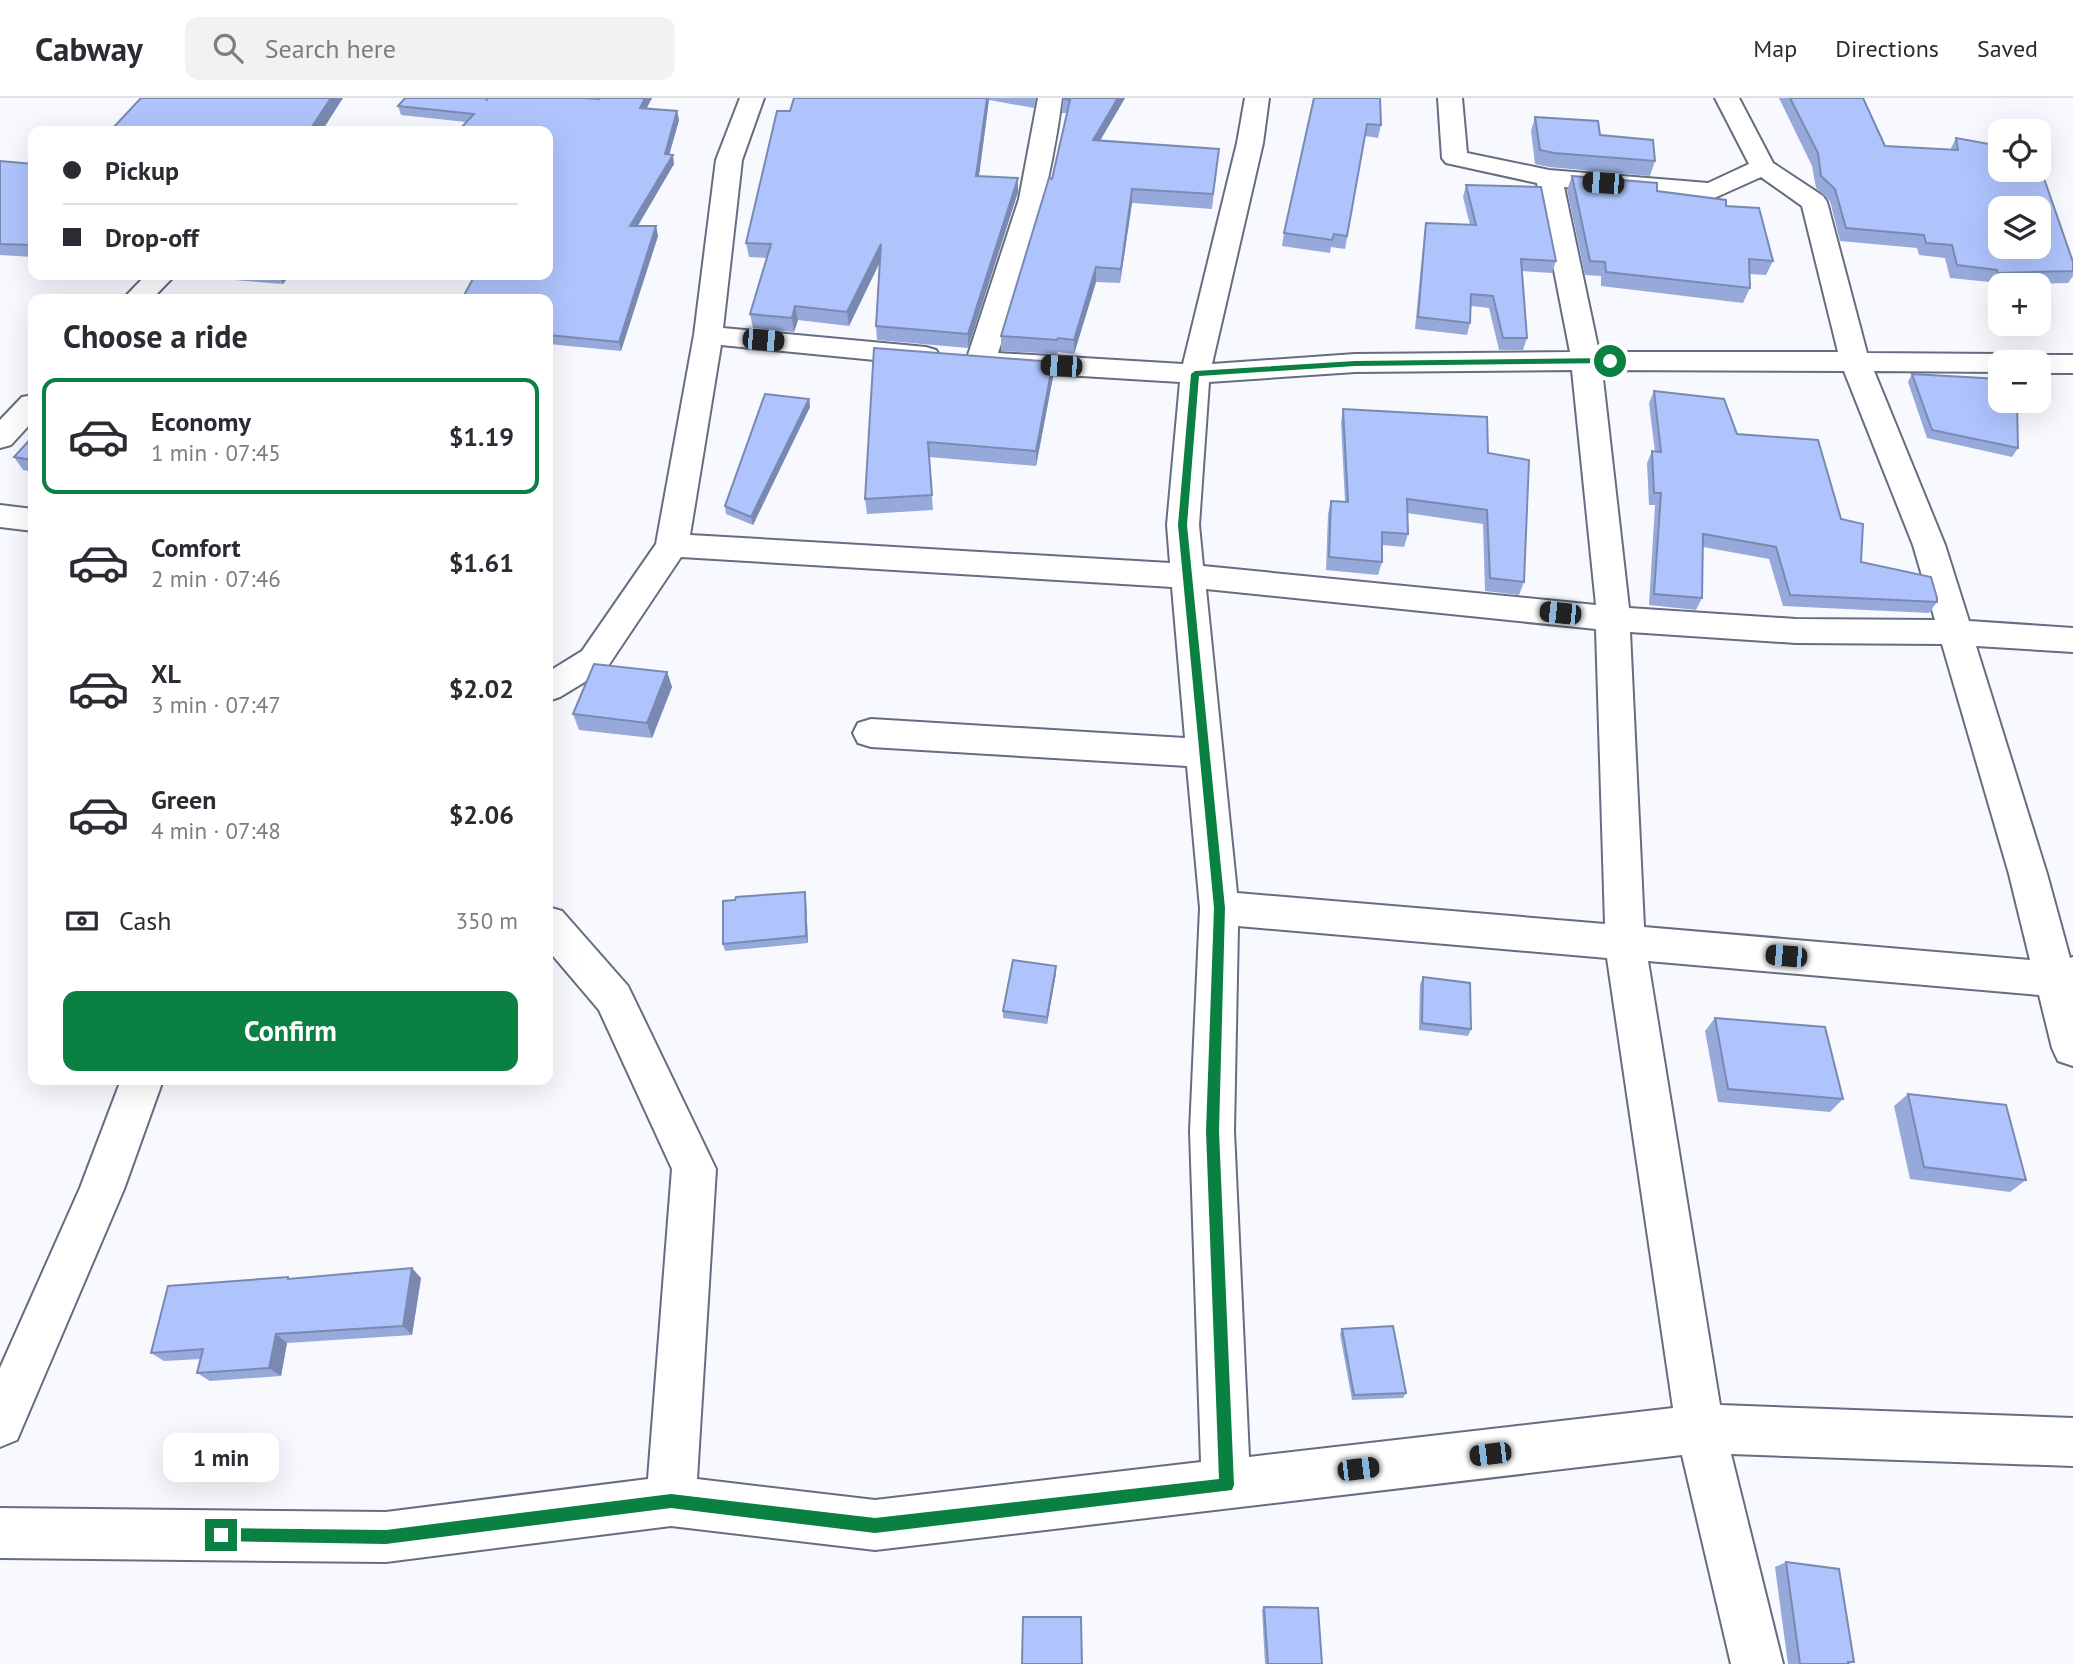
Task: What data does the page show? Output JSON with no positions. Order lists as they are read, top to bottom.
{
  "page": {
    "header": "Cabway",
    "search": "Search here",
    "nav": ["Map", "Directions", "Saved"],
    "map_buttons": ["+", "−"],
    "banner": ["Pickup", "Drop-off"],
    "heading": "Choose a ride",
    "list": [
      {
        "name": "Economy",
        "note": "1 min · 07:45",
        "value": "$1.19"
      },
      {
        "name": "Comfort",
        "note": "2 min · 07:46",
        "value": "$1.61"
      },
      {
        "name": "XL",
        "note": "3 min · 07:47",
        "value": "$2.02"
      },
      {
        "name": "Green",
        "note": "4 min · 07:48",
        "value": "$2.06"
      }
    ],
    "pay": ["Cash", "350 m"],
    "buttons": "Confirm",
    "bubble": "1 min"
  }
}
